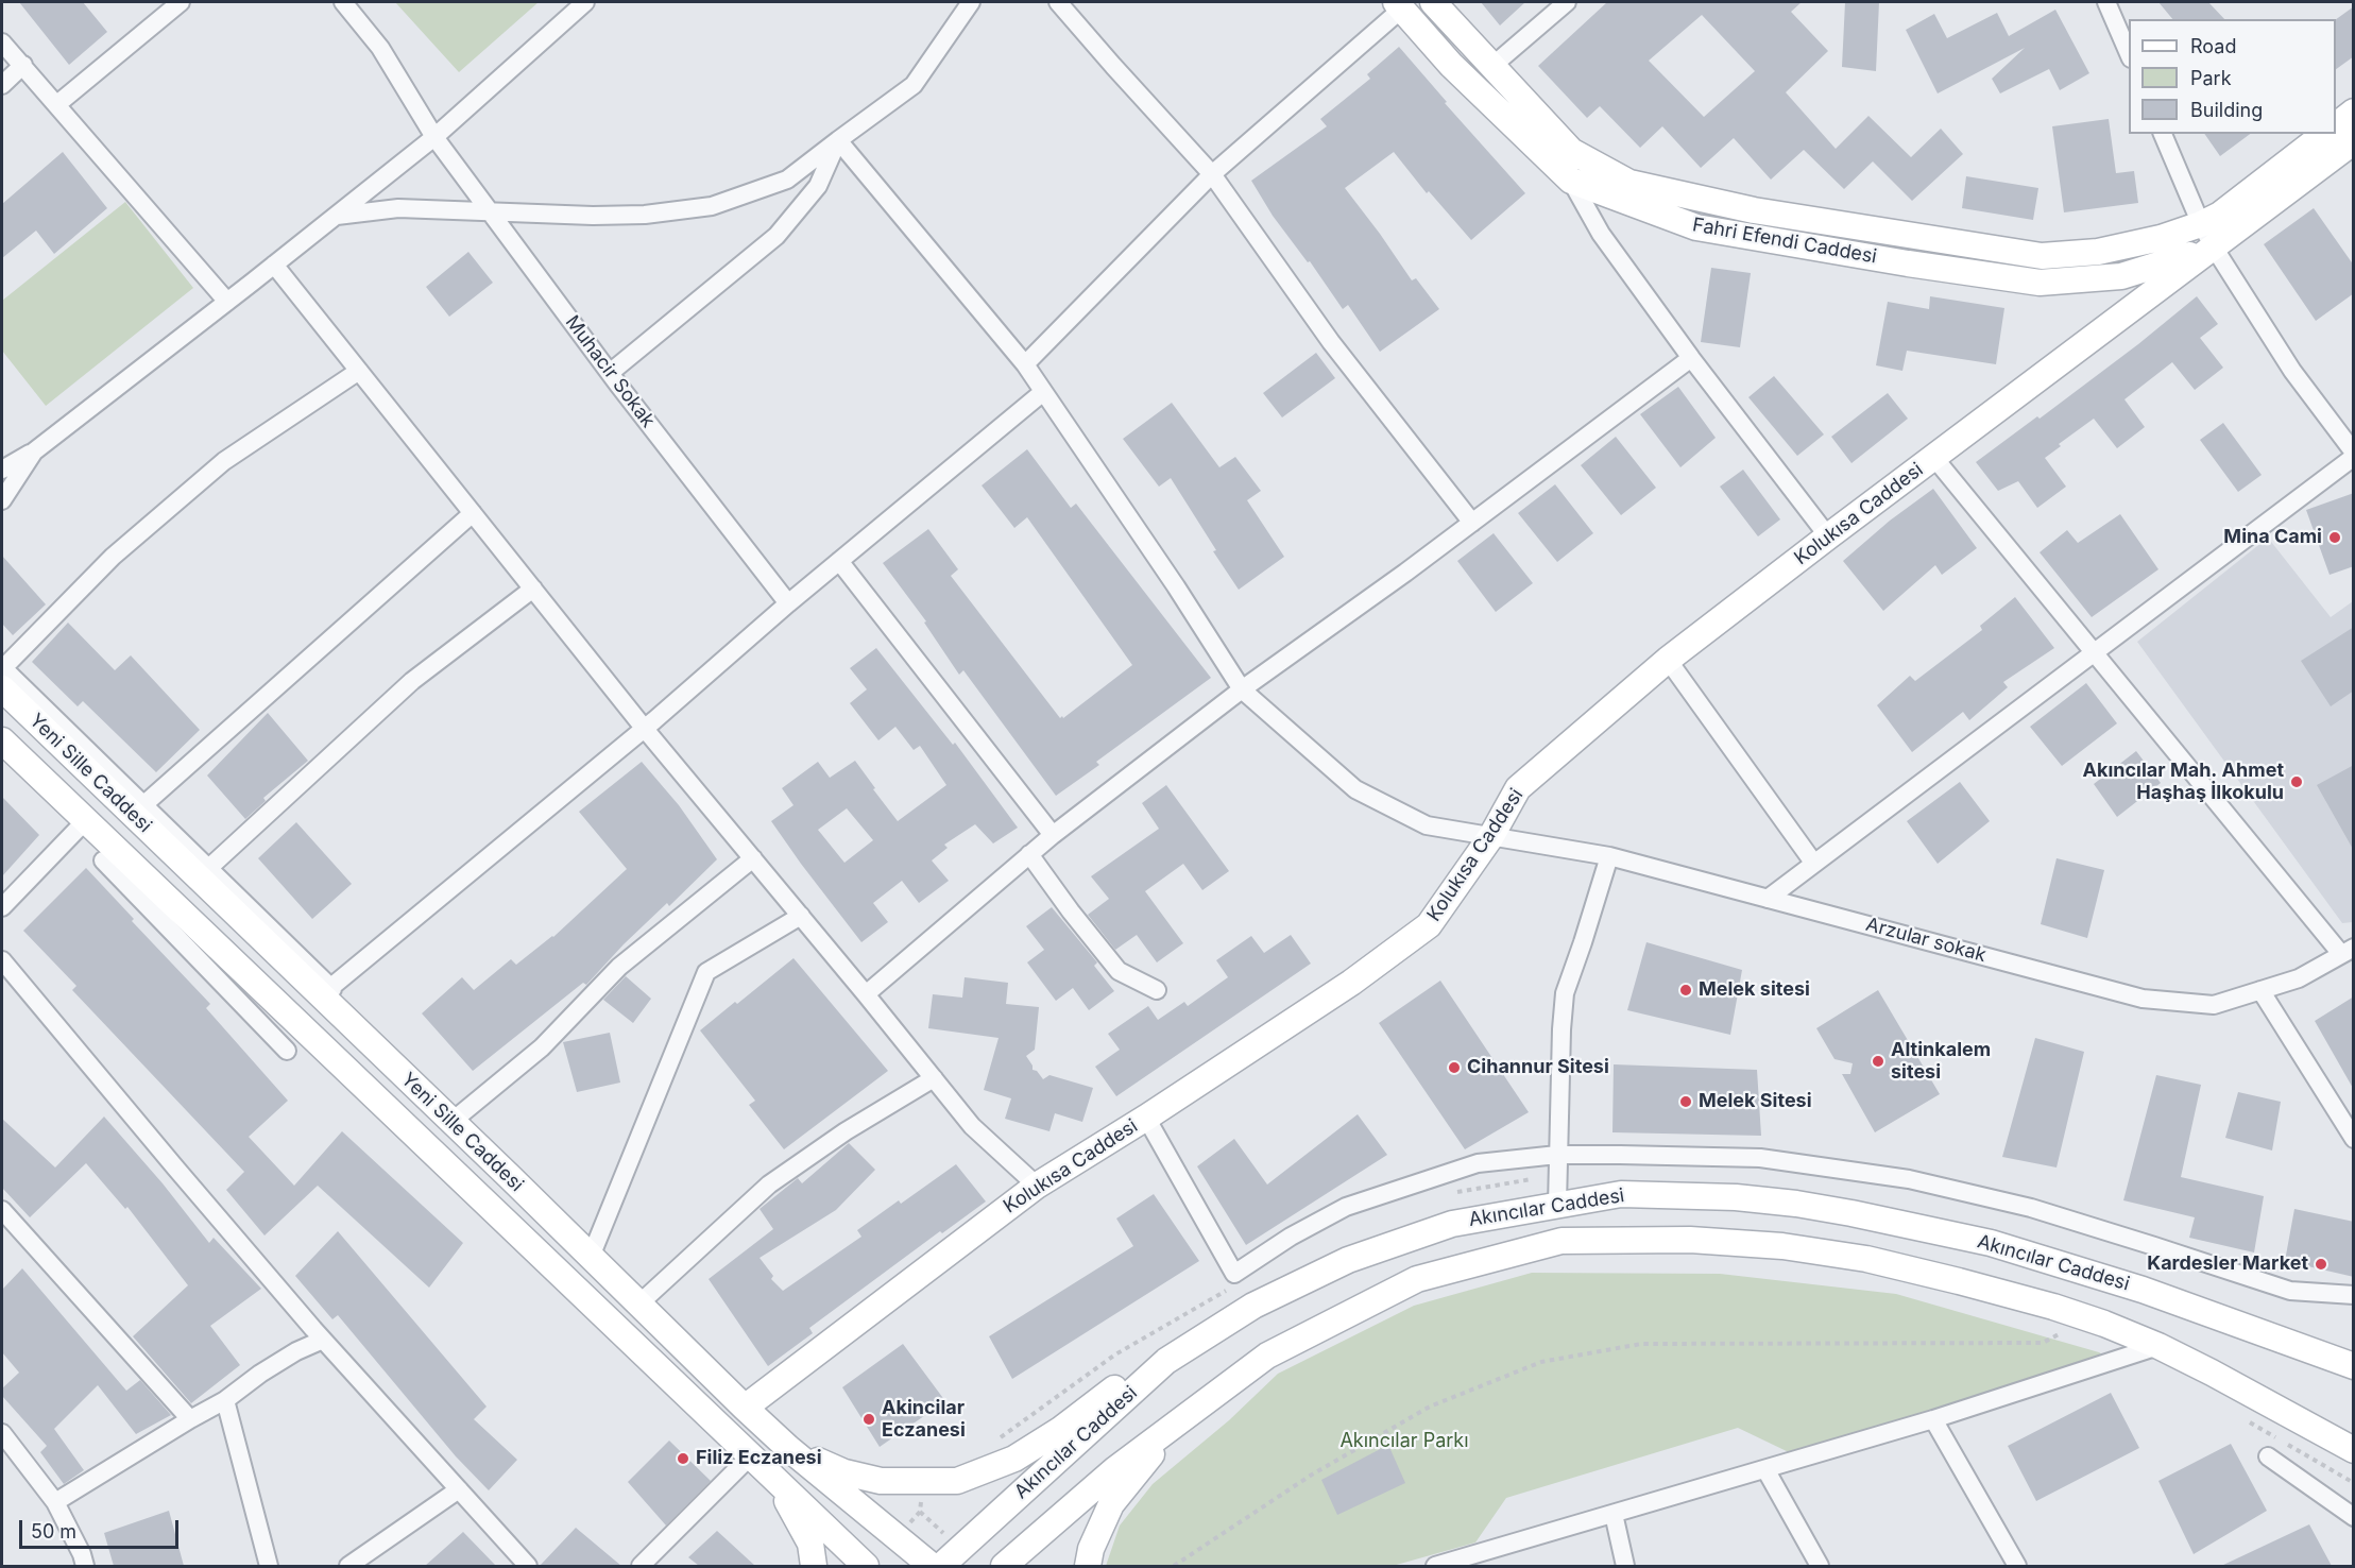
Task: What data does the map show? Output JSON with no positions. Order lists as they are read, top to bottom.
{
  "streets": {
    "main road": [
      "Fahri Efendi Caddesi",
      "Kolukısa Caddesi",
      "Yeni Sille Caddesi",
      "Akıncılar Caddesi"
    ],
    "street": ["Muhacir Sokak", "Arzular sokak"]
  },
  "crossings": [
    ["Fahri Efendi Caddesi", "Kolukısa Caddesi"],
    ["Kolukısa Caddesi", "Yeni Sille Caddesi"],
    ["Kolukısa Caddesi", "Arzular sokak"]
  ],
  "parks": ["Akıncılar Parkı"],
  "places": [
    "Mina Cami",
    "Akıncılar Mah. Ahmet Haşhaş İlkokulu",
    "Melek sitesi",
    "Altinkalem sitesi",
    "Cihannur Sitesi",
    "Melek Sitesi",
    "Kardesler Market",
    "Akincilar Eczanesi",
    "Filiz Eczanesi"
  ],
  "legend": ["Road", "Park", "Building"],
  "scale_bar": "50 m"
}
